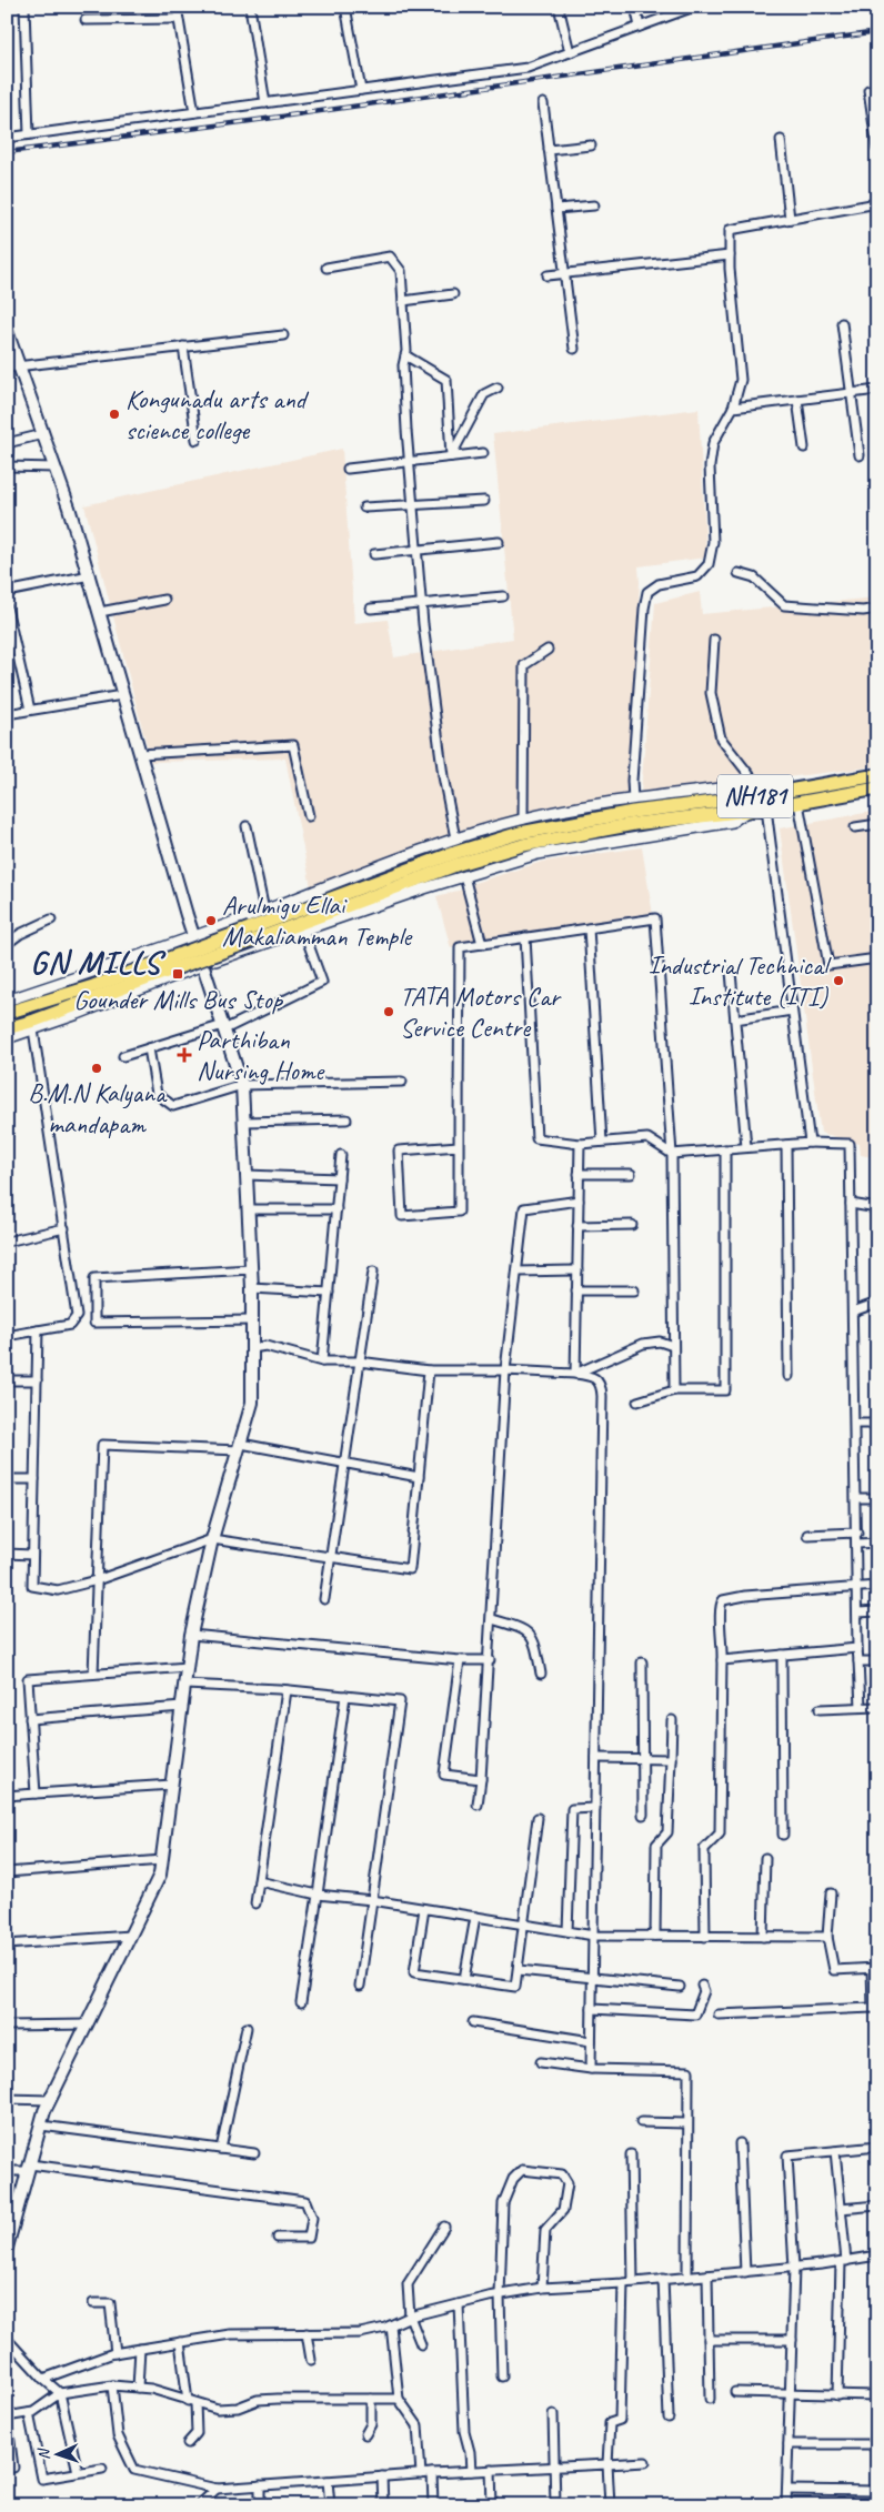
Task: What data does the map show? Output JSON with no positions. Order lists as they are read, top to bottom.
{
  "streets": {
    "highway": ["NH181"]
  },
  "districts": ["GN MILLS"],
  "places": {
    "other": [
      "Kongunadu arts and science college",
      "Arulmigu Ellai Makaliamman Temple",
      "Industrial Technical Institute (ITI)",
      "TATA Motors Car Service Centre",
      "B.M.N Kalyana mandapam"
    ],
    "transit": ["Gounder Mills Bus Stop"],
    "health": ["Parthiban Nursing Home"]
  },
  "north": "left"
}
